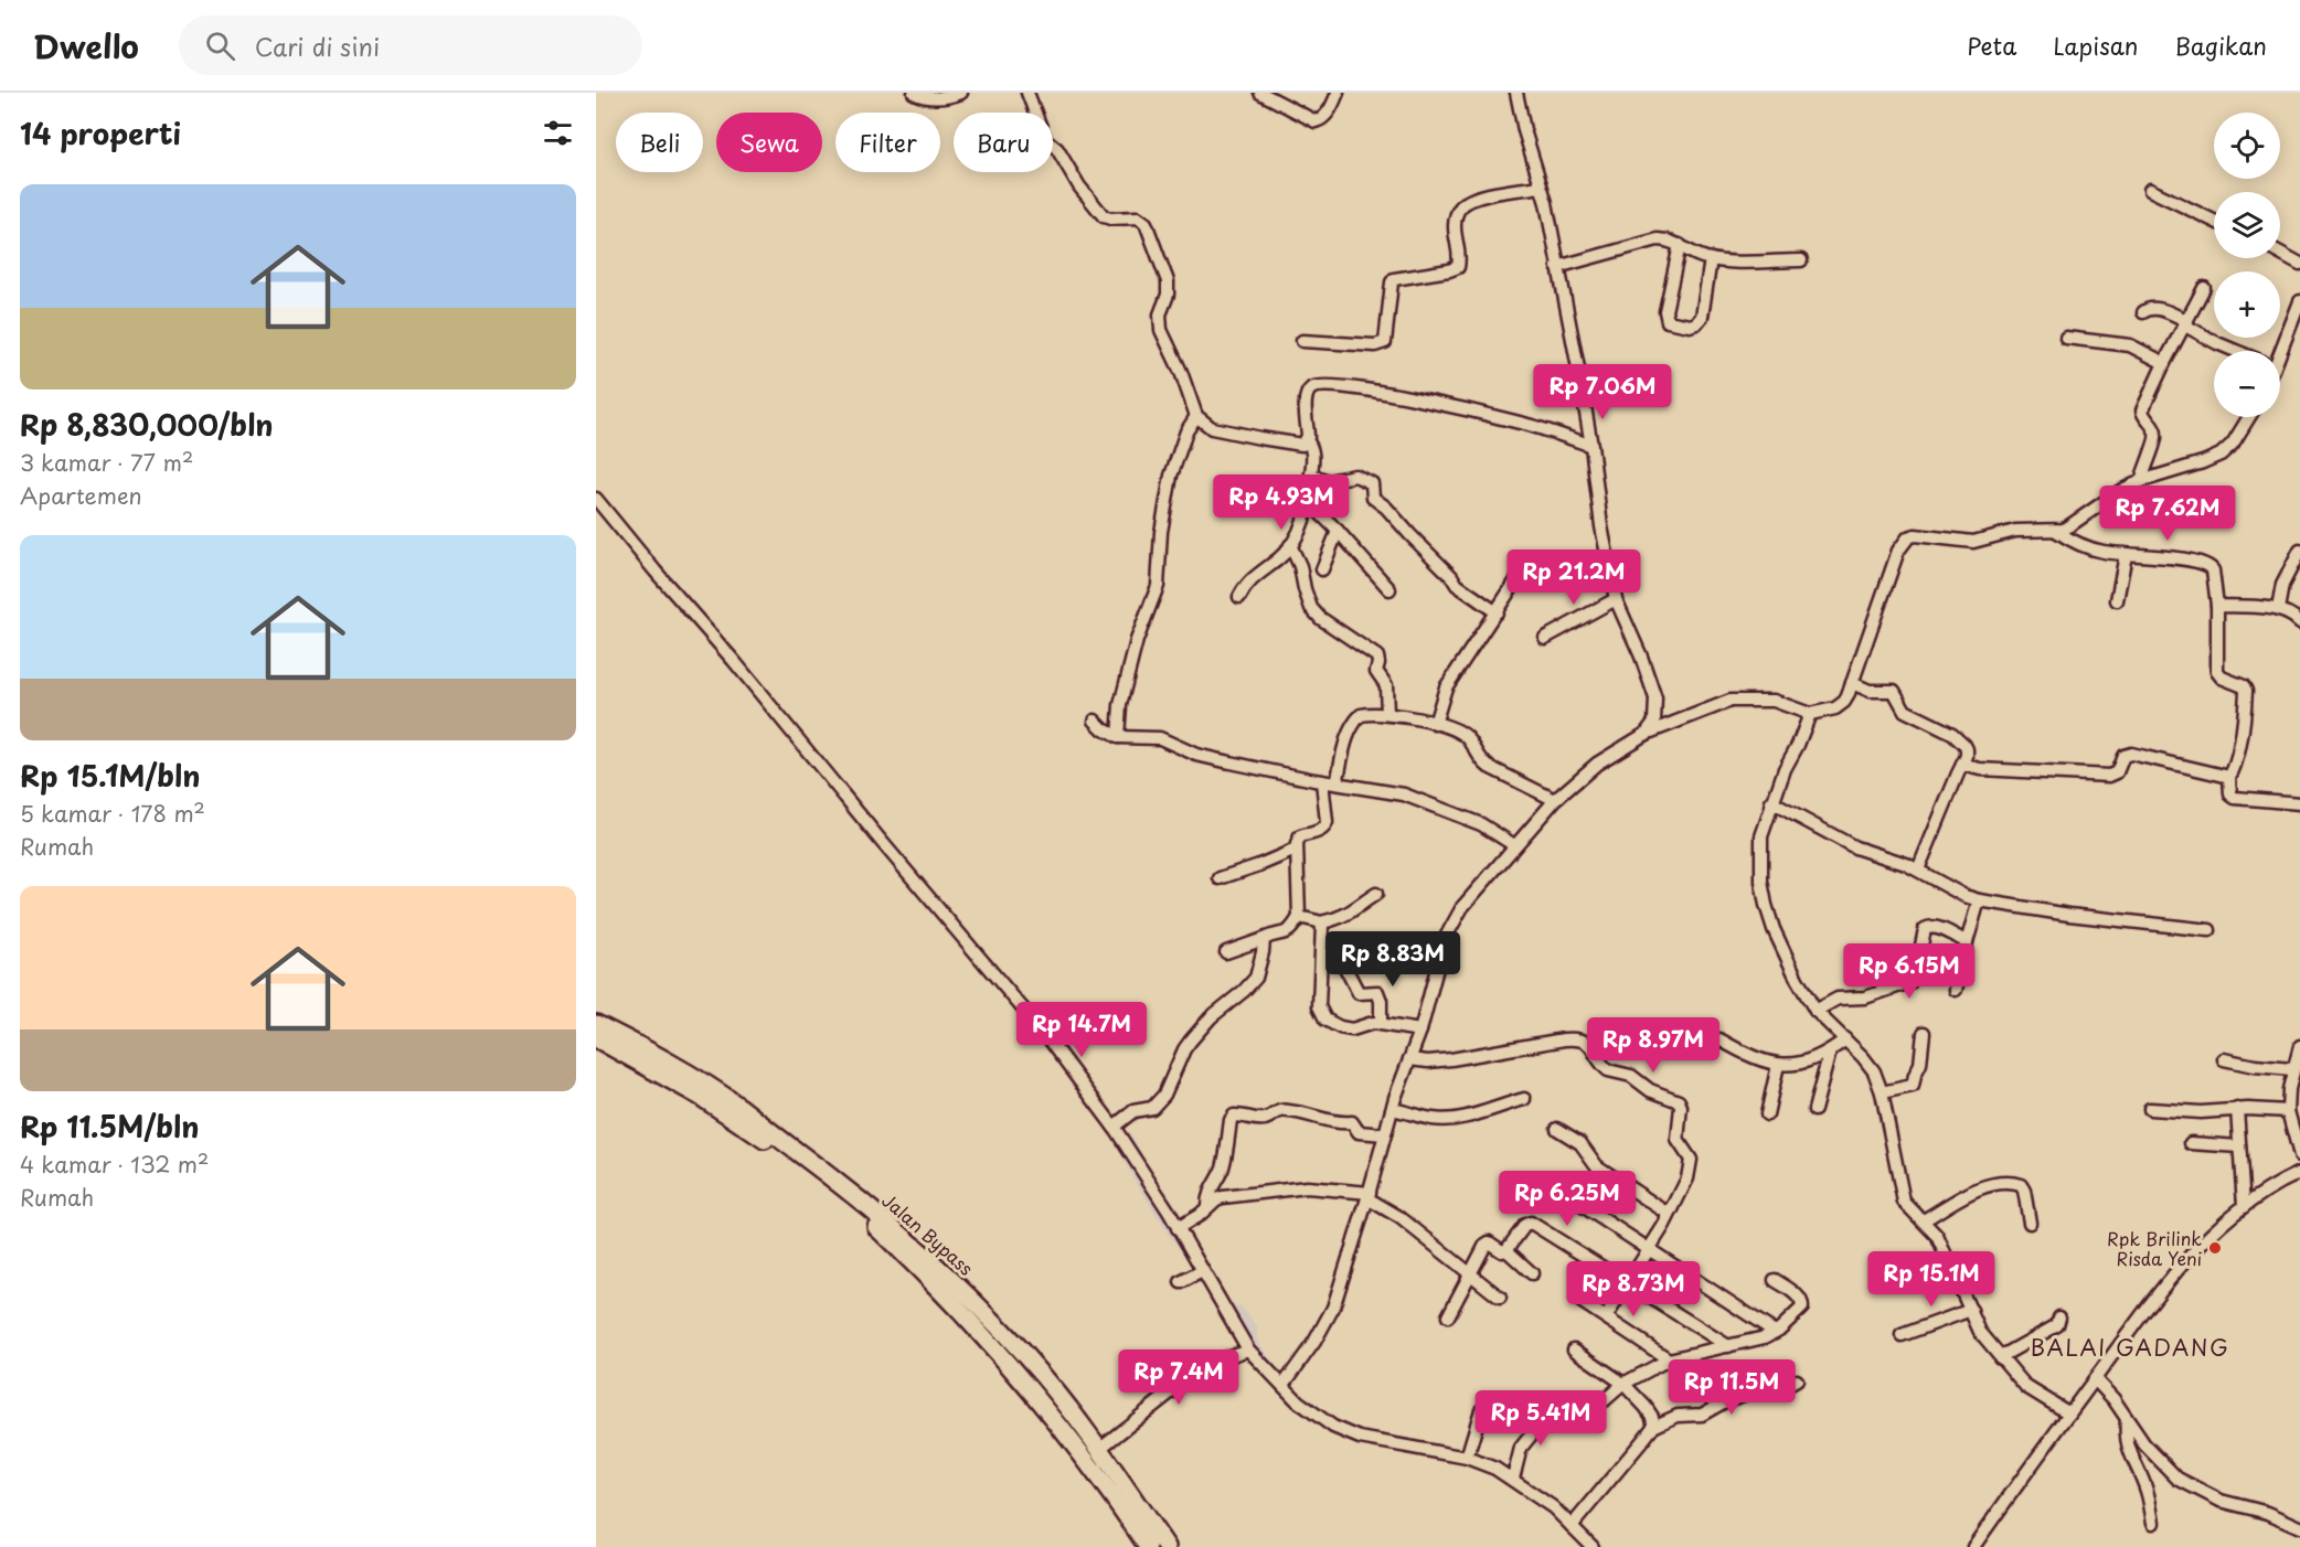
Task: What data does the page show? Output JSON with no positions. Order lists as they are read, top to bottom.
{
  "streets": {
    "highway": ["Jalan Bypass"]
  },
  "districts": ["BALAI GADANG"],
  "places": ["Rpk Brilink Risda Yeni"],
  "page": {
    "header": "Dwello",
    "search": "Cari di sini",
    "nav": ["Peta", "Lapisan", "Bagikan"],
    "heading": "14 properti",
    "map_buttons": ["+", "−"],
    "chip": [
      "Beli",
      "Sewa",
      "Filter",
      "Baru"
    ],
    "list": [
      {
        "name": "Rp 8,830,000/bln",
        "note": "3 kamar · 77 m² · Apartemen"
      },
      {
        "name": "Rp 15.1M/bln",
        "note": "5 kamar · 178 m² · Rumah"
      },
      {
        "name": "Rp 11.5M/bln",
        "note": "4 kamar · 132 m² · Rumah"
      }
    ],
    "price": [
      "Rp 7.06M",
      "Rp 4.93M",
      "Rp 7.62M",
      "Rp 21.2M",
      "Rp 8.83M",
      "Rp 6.15M",
      "Rp 14.7M",
      "Rp 8.97M",
      "Rp 6.25M",
      "Rp 15.1M",
      "Rp 8.73M",
      "Rp 7.4M",
      "Rp 11.5M",
      "Rp 5.41M"
    ]
  }
}
